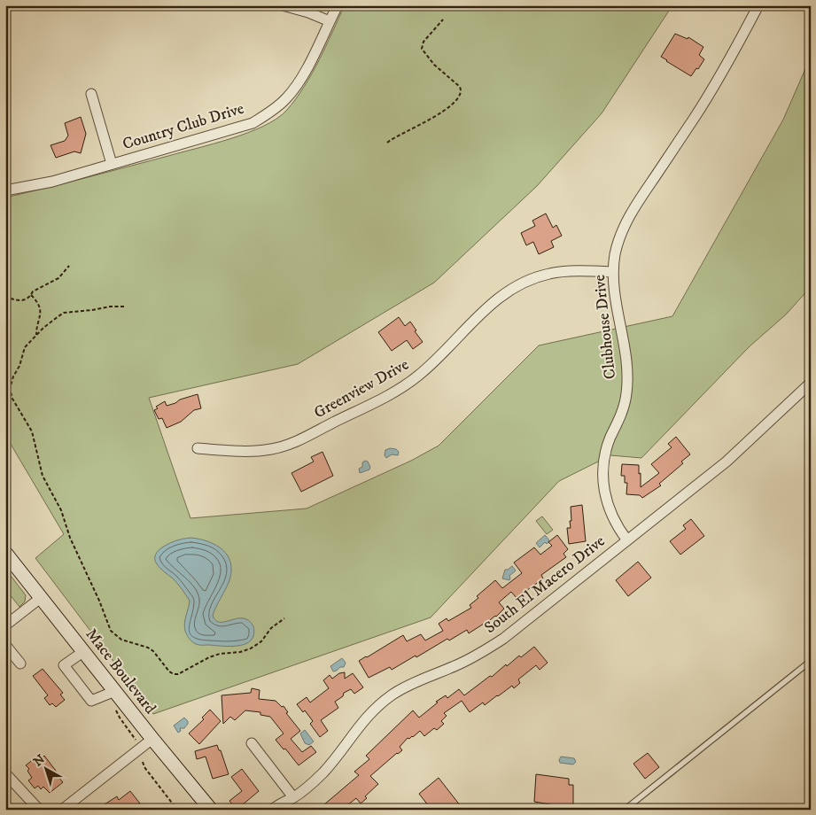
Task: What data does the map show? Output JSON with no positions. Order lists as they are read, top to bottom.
{
  "streets": {
    "street": [
      "Country Club Drive",
      "Clubhouse Drive",
      "Greenview Drive",
      "South El Macero Drive",
      "Mace Boulevard"
    ]
  },
  "crossings": [
    ["Clubhouse Drive", "Greenview Drive"],
    ["Clubhouse Drive", "South El Macero Drive"]
  ],
  "north": "top left"
}
